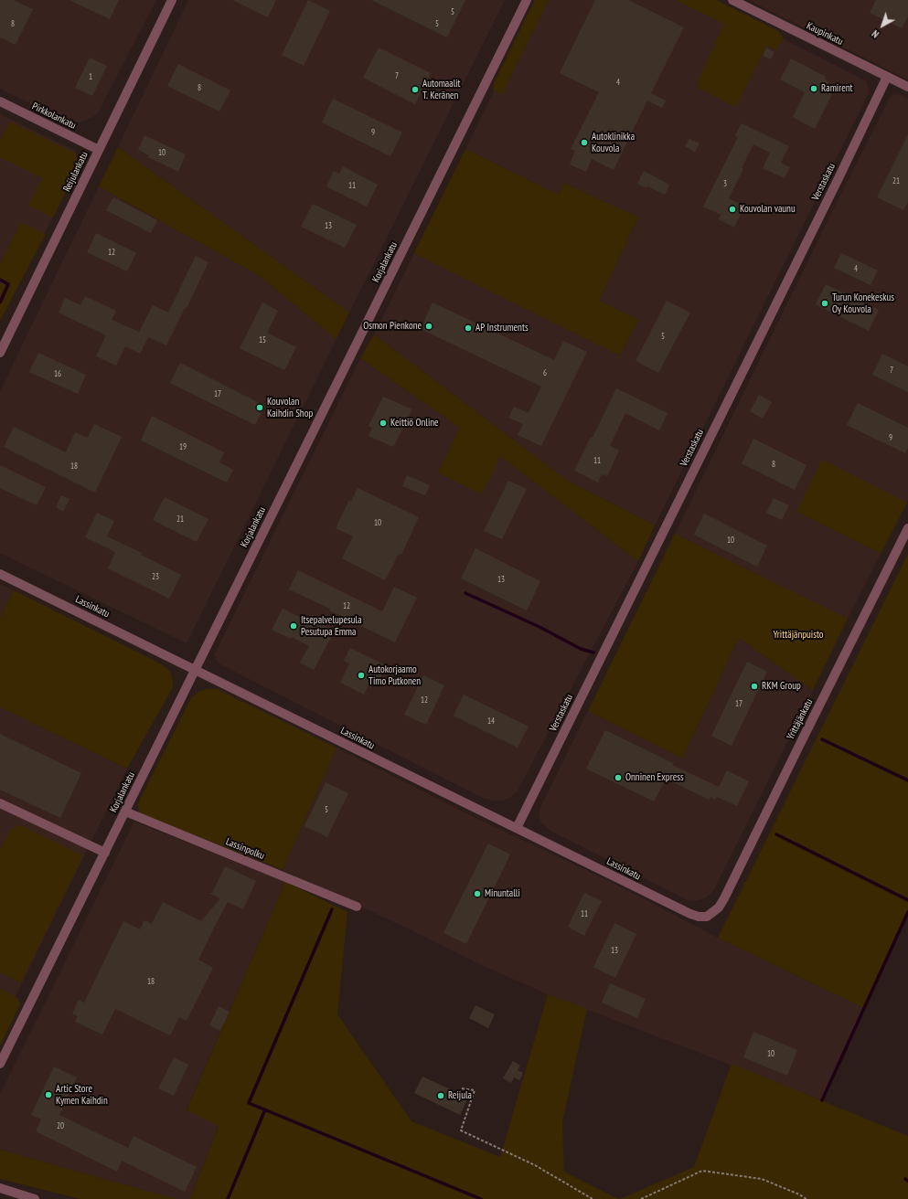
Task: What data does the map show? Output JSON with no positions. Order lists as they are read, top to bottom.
{
  "streets": {
    "street": [
      "Kaupinkatu",
      "Pirkkolankatu",
      "Reijulankatu",
      "Verstaskatu",
      "Korjalankatu",
      "Lassinkatu",
      "Yrittäjänkatu",
      "Lassinpolku"
    ]
  },
  "crossings": [
    ["Kaupinkatu", "Verstaskatu"],
    ["Pirkkolankatu", "Reijulankatu"],
    ["Verstaskatu", "Lassinkatu"],
    ["Korjalankatu", "Lassinkatu"],
    ["Korjalankatu", "Lassinpolku"],
    ["Lassinkatu", "Yrittäjänkatu"]
  ],
  "parks": ["Yrittäjänpuisto"],
  "places": [
    "Ramirent",
    "Automaalit T. Keränen",
    "Autoklinikka Kouvola",
    "Kouvolan vaunu",
    "Turun Konekeskus Oy Kouvola",
    "Osmon Pienkone",
    "AP Instruments",
    "Kouvolan Kaihdin Shop",
    "Keittiö Online",
    "Itsepalvelupesula Pesutupa Emma",
    "Autokorjaamo Timo Putkonen",
    "RKM Group",
    "Onninen Express",
    "Minuntalli",
    "Artic Store Kymen Kaihdin",
    "Reijula"
  ],
  "house_numbers": [
    "5",
    "8",
    "5",
    "7",
    "1",
    "4",
    "8",
    "9",
    "10",
    "21",
    "3",
    "11",
    "13",
    "12",
    "4",
    "5",
    "15",
    "7",
    "6",
    "16",
    "17",
    "9",
    "19",
    "11",
    "8",
    "18",
    "21",
    "10",
    "10",
    "23",
    "13",
    "12",
    "12",
    "17",
    "14",
    "5",
    "11",
    "13",
    "18",
    "10",
    "20"
  ],
  "north": "bottom left"
}
